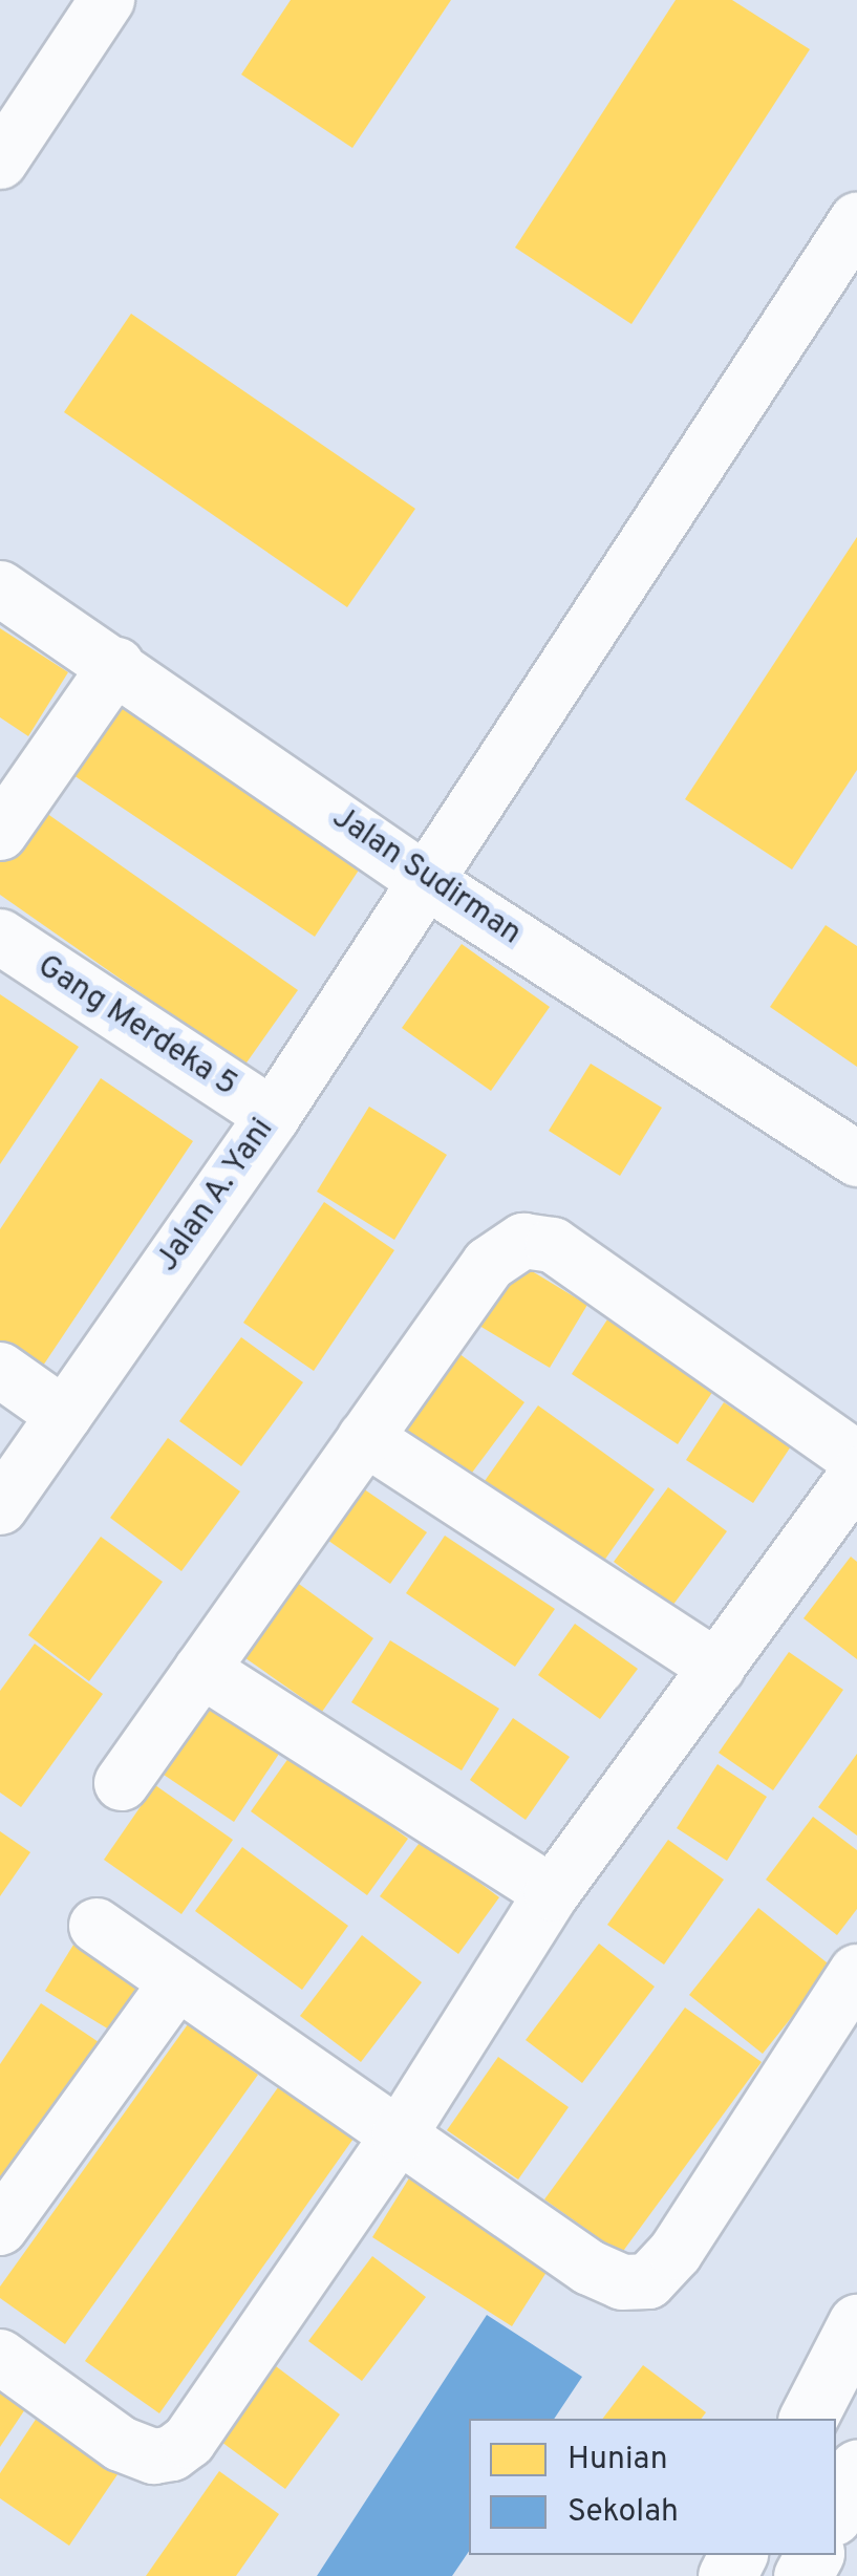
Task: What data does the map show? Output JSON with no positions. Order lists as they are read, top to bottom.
{
  "streets": {
    "street": ["Jalan Sudirman", "Gang Merdeka 5", "Jalan A. Yani"]
  },
  "crossings": [
    ["Jalan Sudirman", "Jalan A. Yani"],
    ["Gang Merdeka 5", "Jalan A. Yani"]
  ],
  "legend": ["Hunian", "Sekolah"]
}
